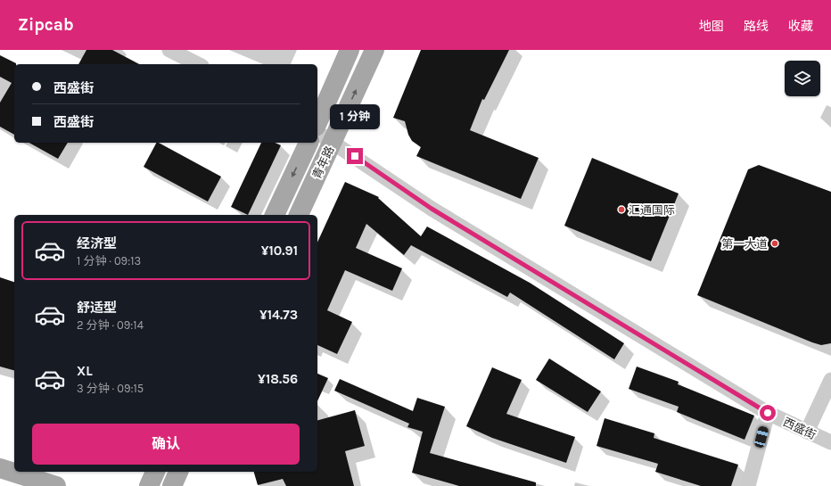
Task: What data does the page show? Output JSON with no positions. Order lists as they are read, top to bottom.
{
  "streets": {
    "main road": ["青年路"],
    "street": ["西盛街"]
  },
  "crossings": [
    ["青年路", "西盛街"]
  ],
  "places": ["汇通国际", "第一大道"],
  "page": {
    "header": "Zipcab",
    "nav": ["地图", "路线", "收藏"],
    "banner": ["西盛街", "西盛街"],
    "bubble": "1 分钟",
    "list": [
      {
        "name": "经济型",
        "note": "1 分钟 · 09:13",
        "value": "¥10.91"
      },
      {
        "name": "舒适型",
        "note": "2 分钟 · 09:14",
        "value": "¥14.73"
      },
      {
        "name": "XL",
        "note": "3 分钟 · 09:15",
        "value": "¥18.56"
      }
    ],
    "buttons": "确认"
  }
}
